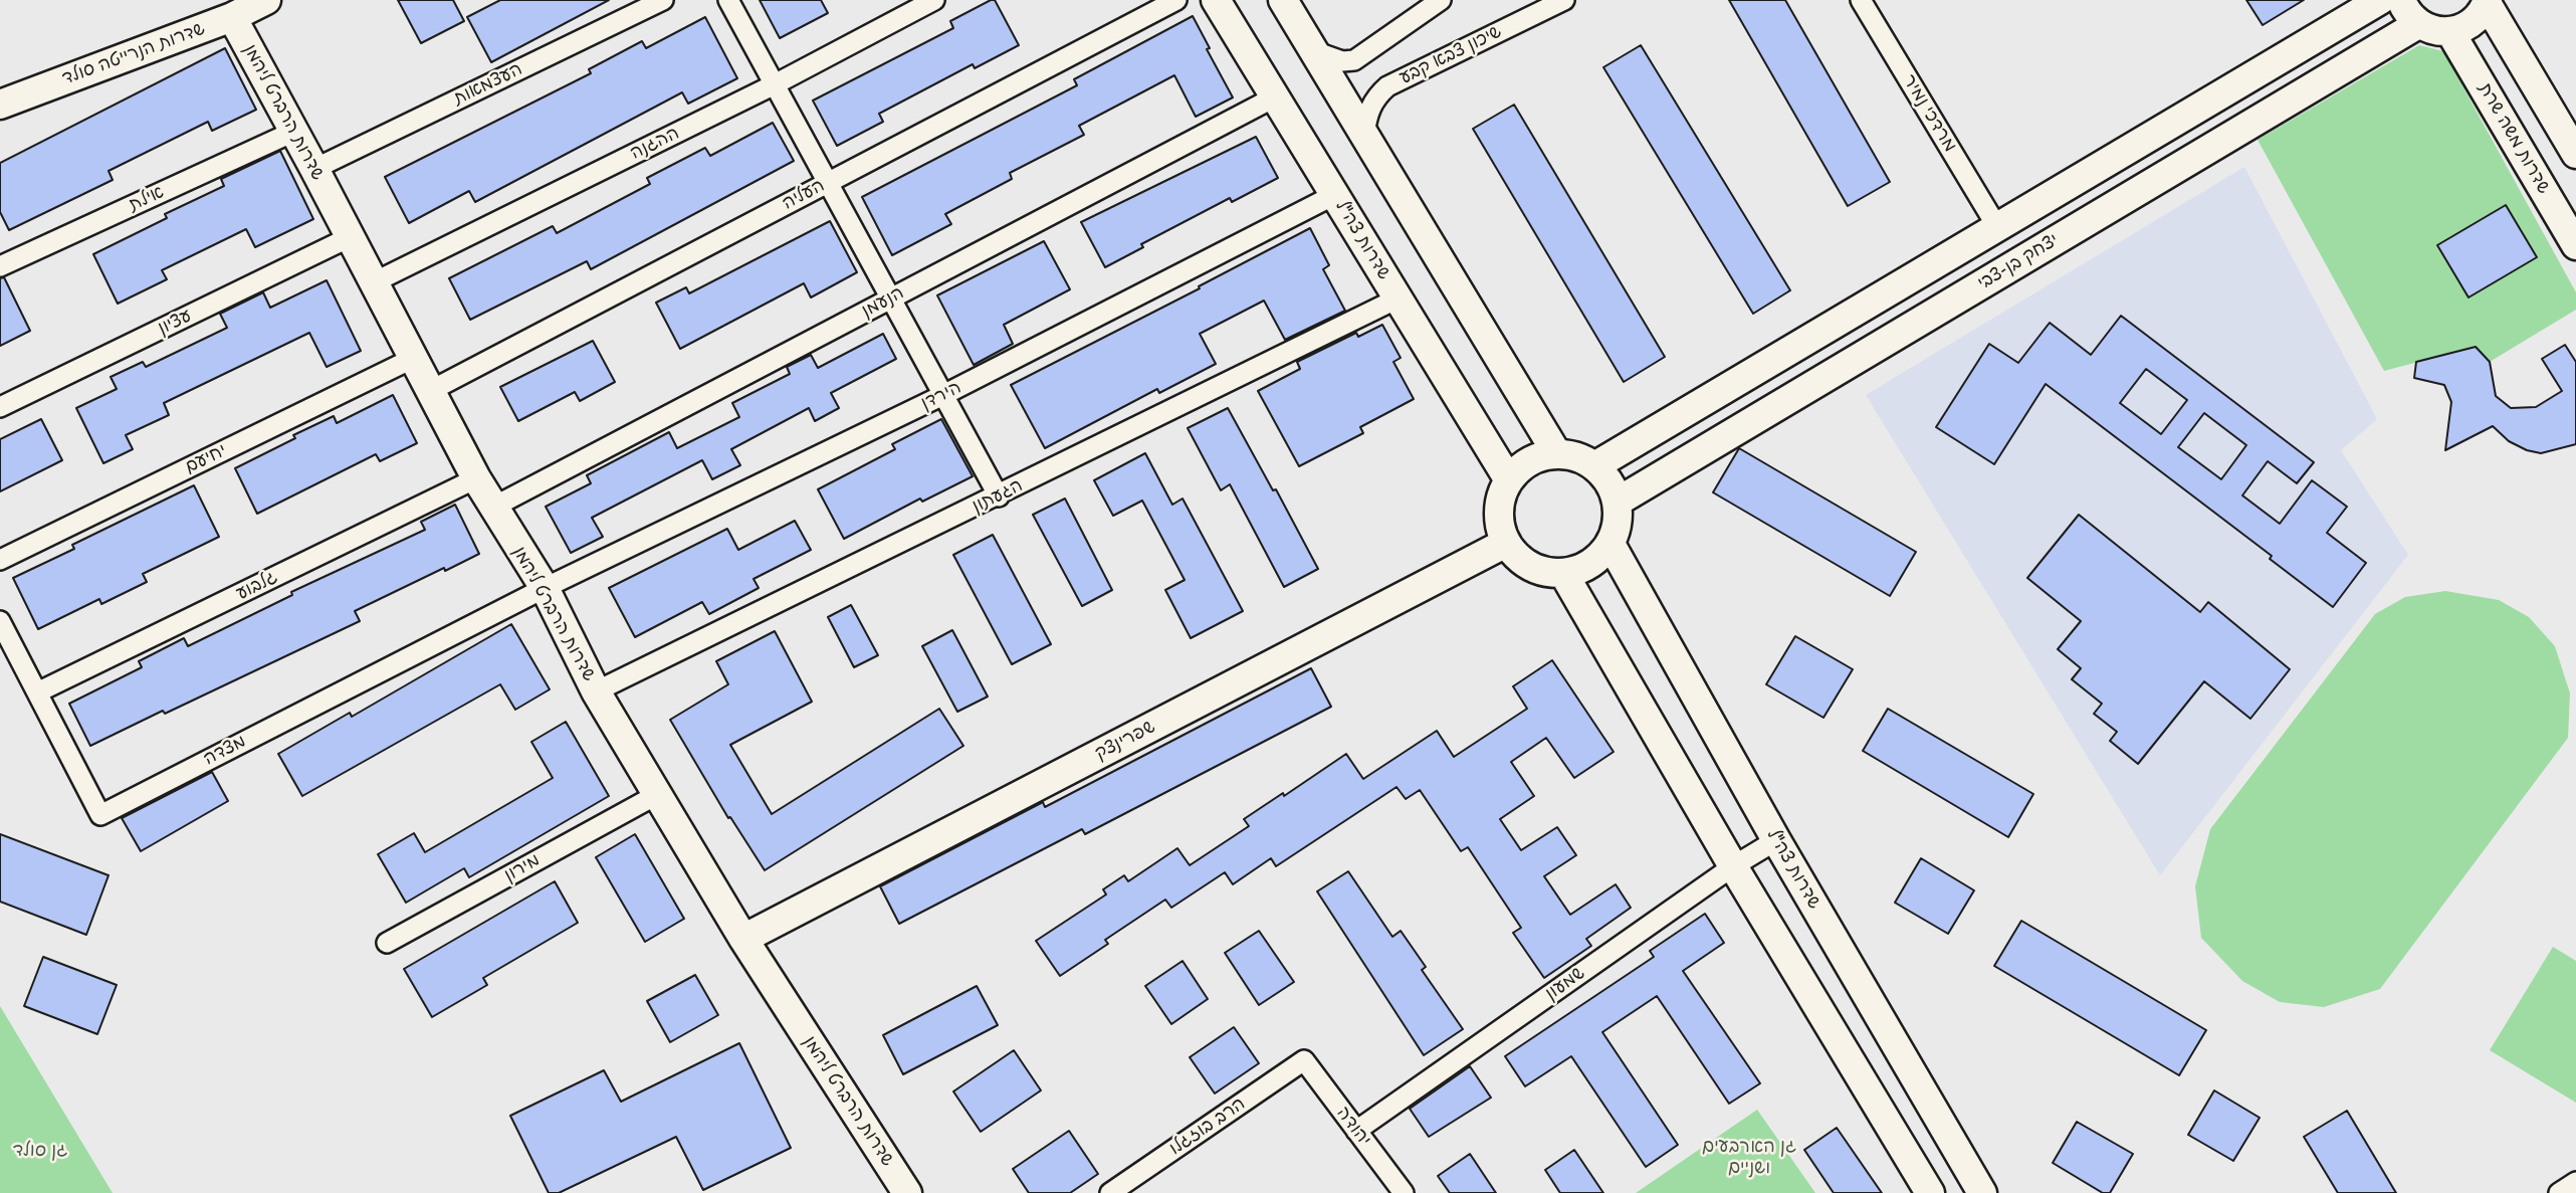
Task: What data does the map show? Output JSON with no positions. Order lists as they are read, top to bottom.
{
  "streets": {
    "street": [
      "שדרות הנרייטה סולד",
      "שיכון צבא קבע",
      "העצמאות",
      "שדרות הרברט ליהמן",
      "מרדכי נמיר",
      "שדרות משה שרת",
      "ההגנה",
      "העליה",
      "אילת",
      "שדרות צה\"ל",
      "יצחק בן-צבי",
      "הנעמן",
      "עציון",
      "הירדן",
      "יחיעם",
      "הגעתון",
      "גלבוע",
      "שפרינצק",
      "מצדה",
      "מירון",
      "שמעון",
      "הרב בוזגלו",
      "יהודה"
    ]
  },
  "crossings": [
    ["שדרות הנרייטה סולד", "שדרות הרברט ליהמן"],
    ["העצמאות", "שדרות הרברט ליהמן"],
    ["שדרות הרברט ליהמן", "ההגנה"],
    ["שדרות הרברט ליהמן", "העליה"],
    ["שדרות הרברט ליהמן", "אילת"],
    ["שדרות הרברט ליהמן", "הנעמן"],
    ["שדרות הרברט ליהמן", "עציון"],
    ["שדרות הרברט ליהמן", "הירדן"],
    ["שדרות הרברט ליהמן", "יחיעם"],
    ["שדרות הרברט ליהמן", "הגעתון"],
    ["שדרות הרברט ליהמן", "גלבוע"],
    ["שדרות הרברט ליהמן", "שפרינצק"],
    ["שדרות הרברט ליהמן", "מצדה"],
    ["שדרות הרברט ליהמן", "מירון"],
    ["שדרות צה\"ל", "יצחק בן-צבי"],
    ["שדרות צה\"ל", "הנעמן"],
    ["שדרות צה\"ל", "הירדן"],
    ["שדרות צה\"ל", "הגעתון"],
    ["שדרות צה\"ל", "שפרינצק"],
    ["שדרות צה\"ל", "שמעון"],
    ["יצחק בן-צבי", "שפרינצק"],
    ["הירדן", "מצדה"],
    ["גלבוע", "מצדה"],
    ["שמעון", "יהודה"],
    ["הרב בוזגלו", "יהודה"]
  ],
  "parks": ["גן הארבעים ושניים", "גן סולד"]
}
